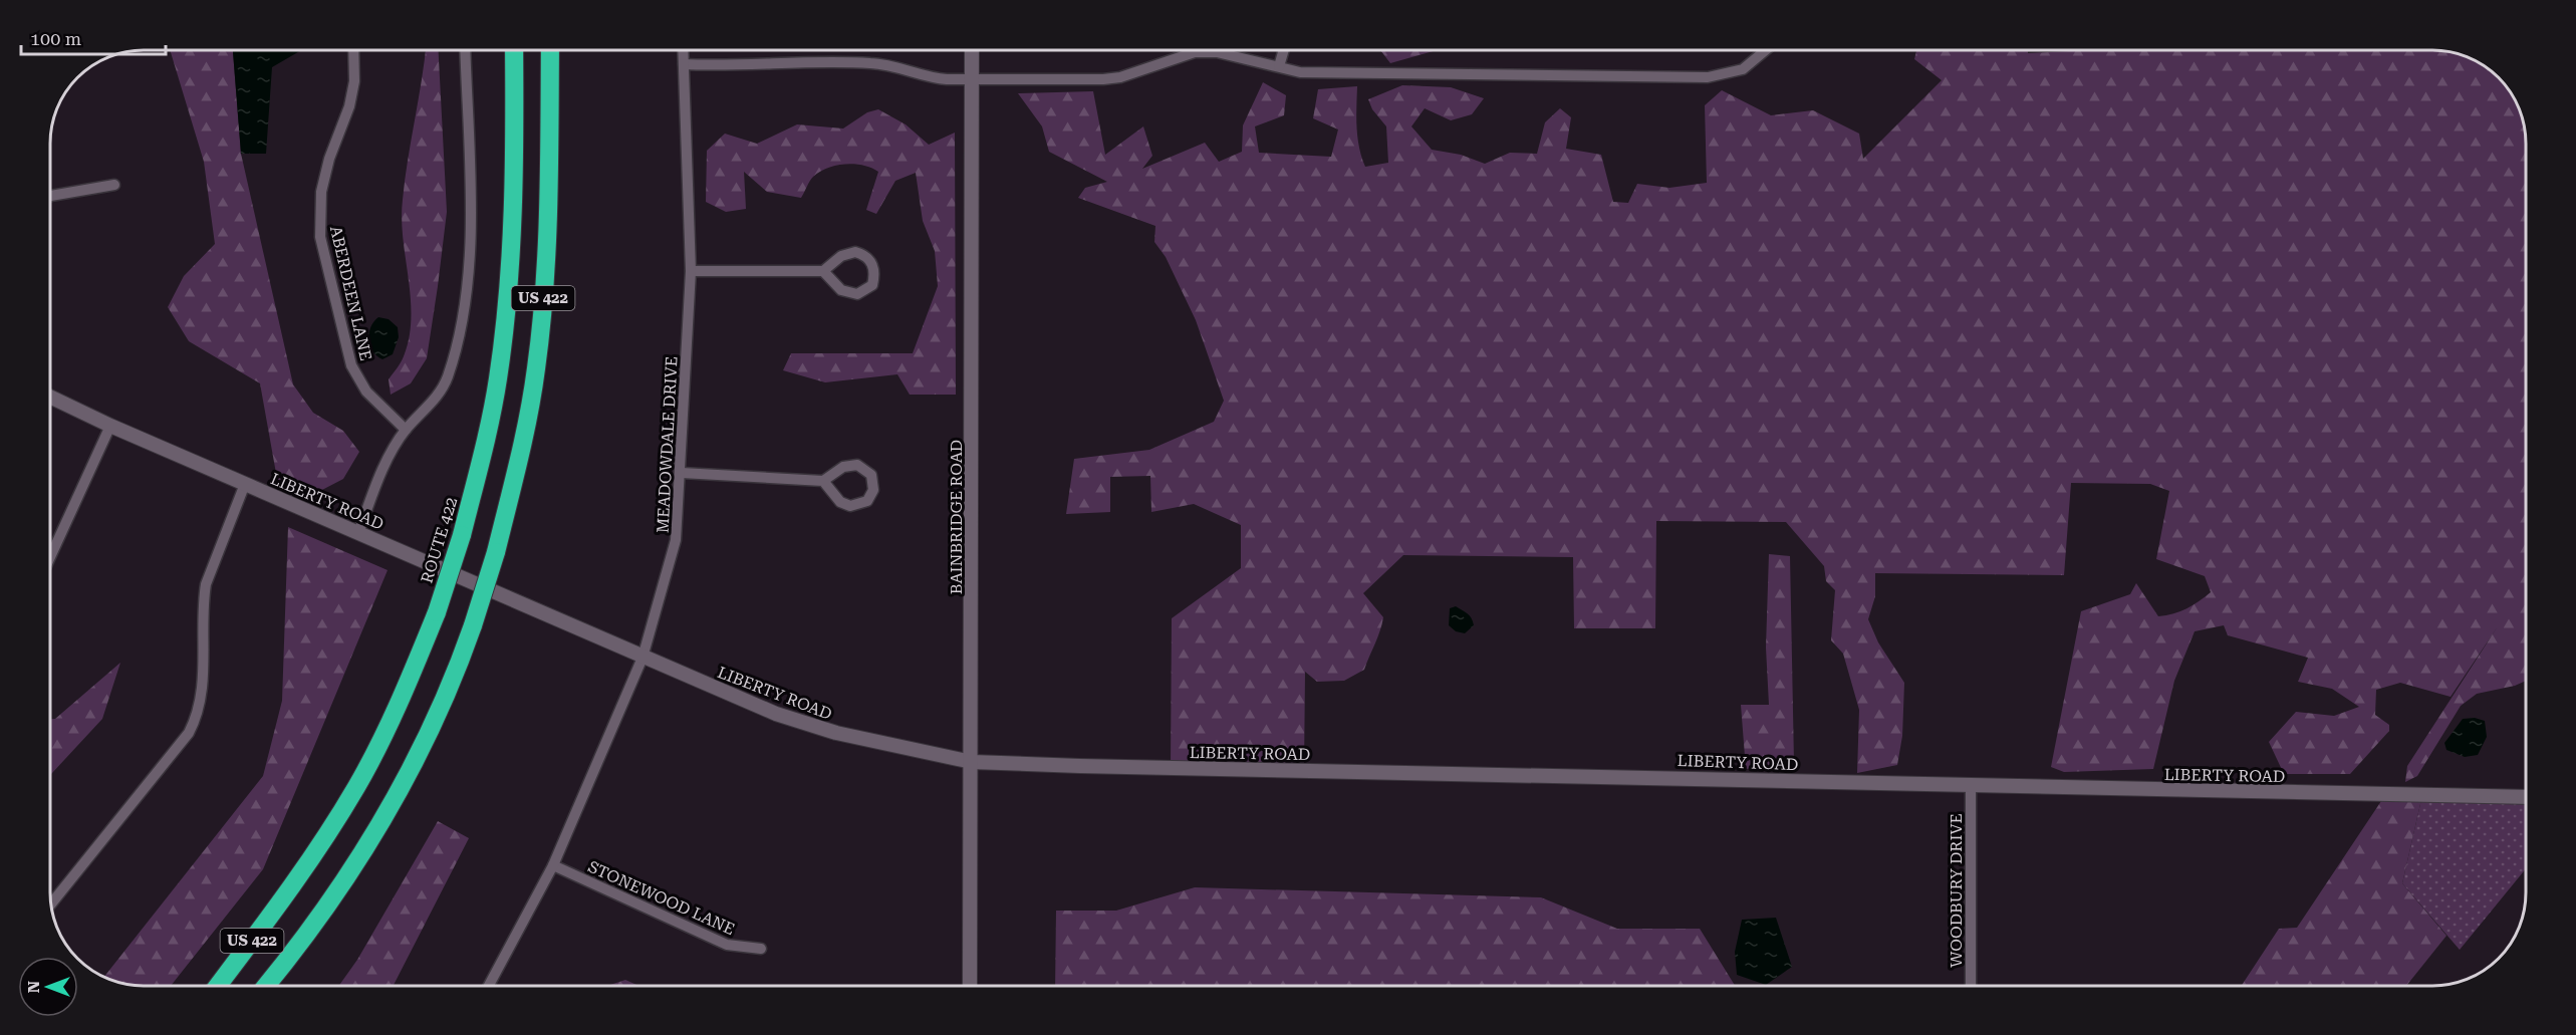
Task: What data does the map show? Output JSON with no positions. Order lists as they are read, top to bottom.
{
  "streets": {
    "highway": ["US 422", "ROUTE 422"],
    "street": [
      "ABERDEEN LANE",
      "MEADOWDALE DRIVE",
      "LIBERTY ROAD",
      "BAINBRIDGE ROAD",
      "WOODBURY DRIVE",
      "STONEWOOD LANE"
    ]
  },
  "crossings": [
    ["MEADOWDALE DRIVE", "LIBERTY ROAD"],
    ["MEADOWDALE DRIVE", "STONEWOOD LANE"],
    ["LIBERTY ROAD", "BAINBRIDGE ROAD"],
    ["LIBERTY ROAD", "WOODBURY DRIVE"]
  ],
  "scale_bar": "100 m",
  "north": "left"
}
